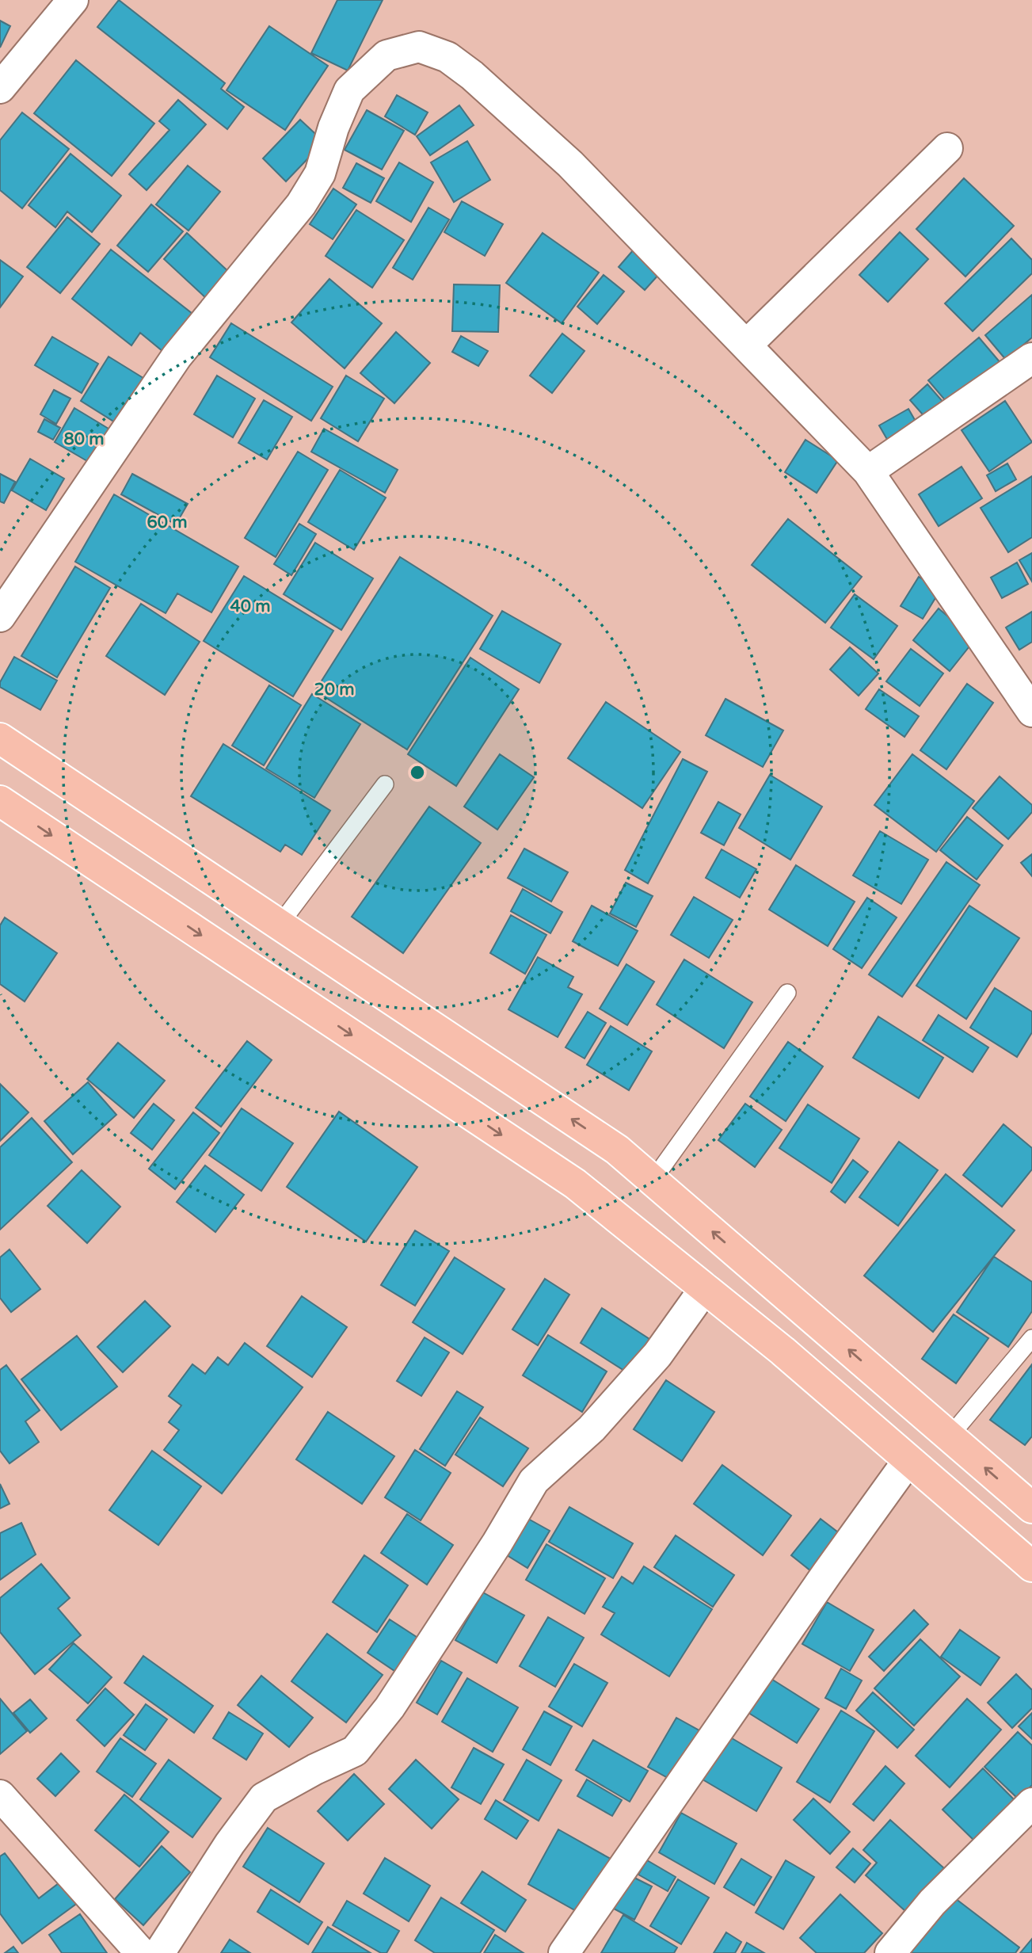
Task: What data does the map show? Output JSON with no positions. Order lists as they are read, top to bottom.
{
  "rings": [
    "80 m",
    "60 m",
    "40 m",
    "20 m"
  ]
}
